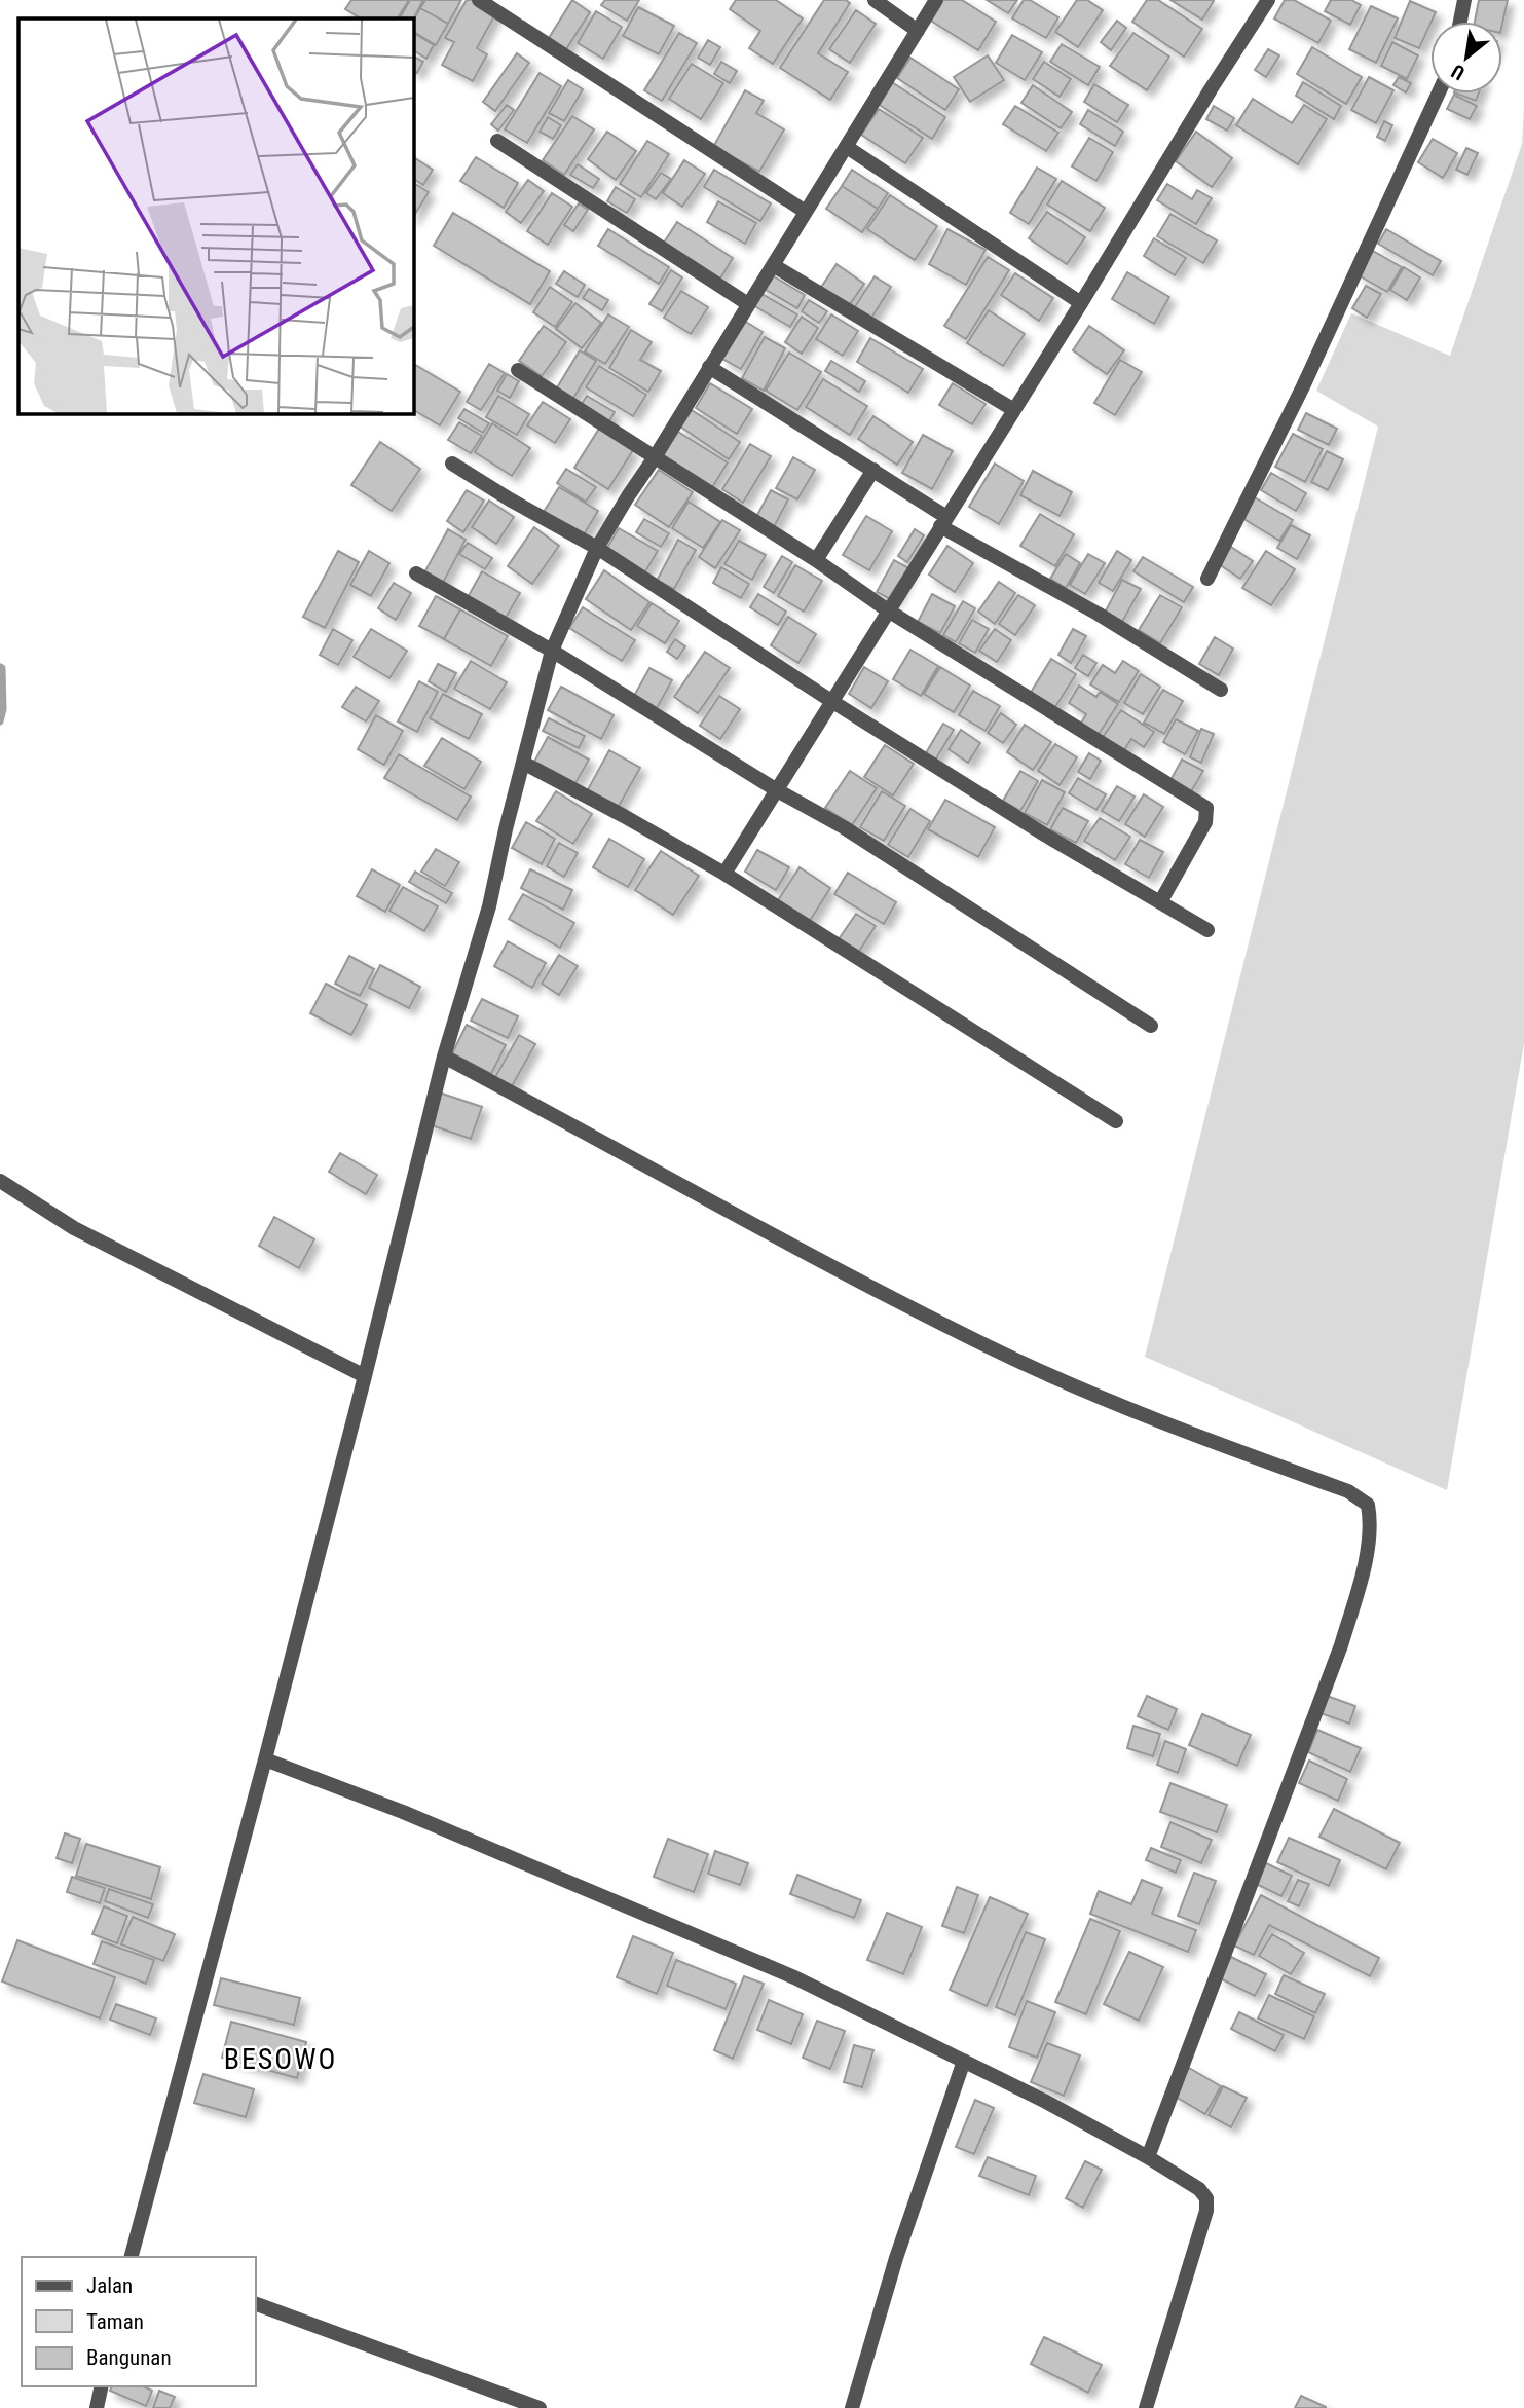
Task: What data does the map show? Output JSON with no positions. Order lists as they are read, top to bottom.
{
  "districts": ["BESOWO"],
  "legend": ["Jalan", "Taman", "Bangunan"],
  "north": "bottom left"
}
